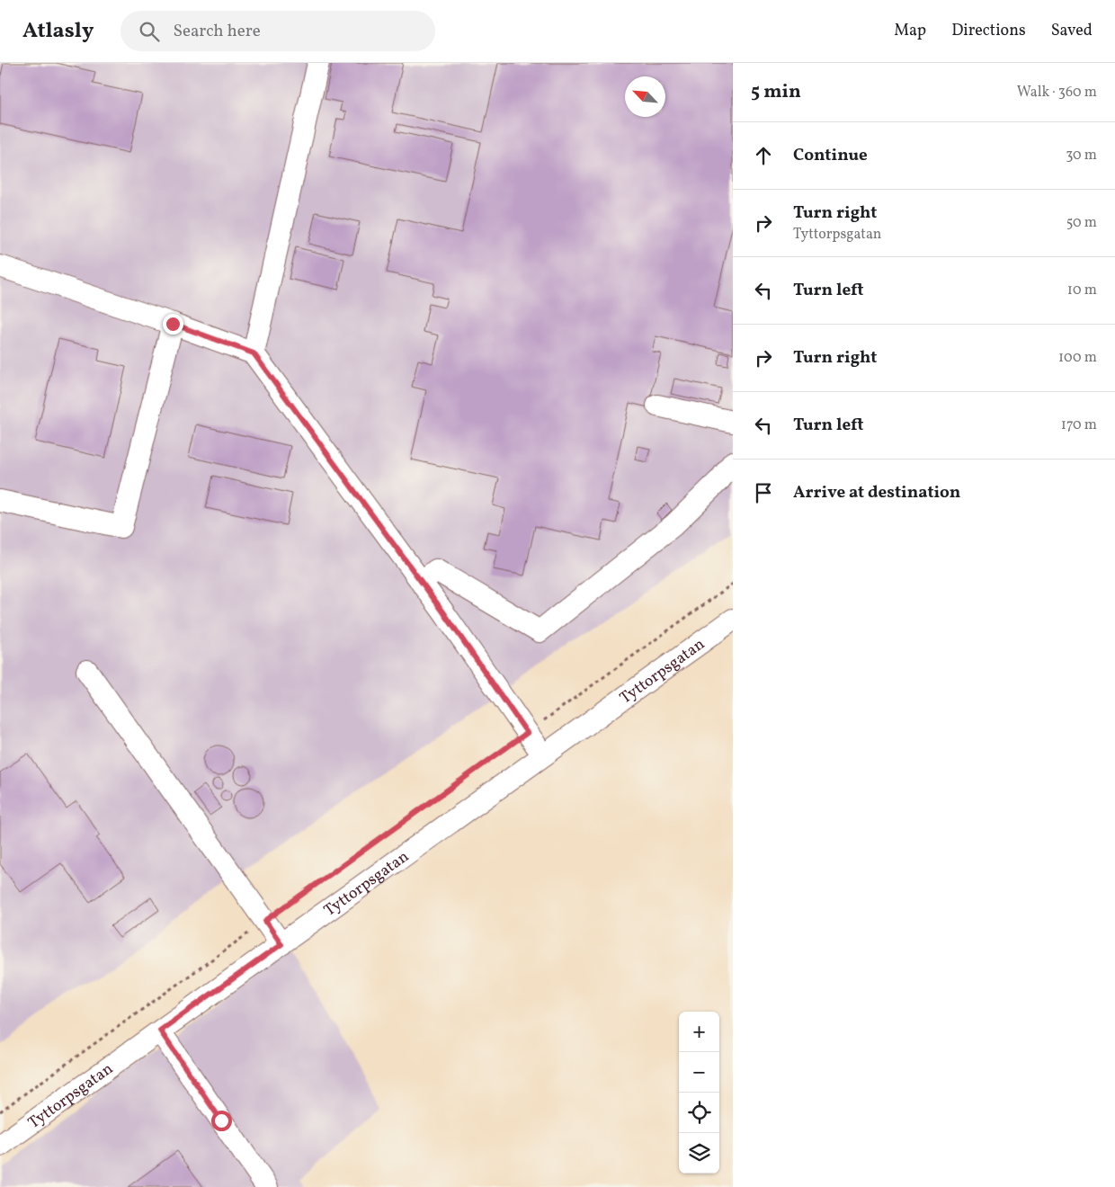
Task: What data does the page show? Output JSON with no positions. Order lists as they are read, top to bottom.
{
  "streets": {
    "street": ["Tyttorpsgatan"]
  },
  "north": "top left",
  "page": {
    "header": "Atlasly",
    "search": "Search here",
    "nav": ["Map", "Directions", "Saved"],
    "heading": ["5 min", "Walk · 360 m"],
    "list": [
      ["Continue", "30 m"],
      ["Turn right", "Tyttorpsgatan", "50 m"],
      ["Turn left", "10 m"],
      ["Turn right", "100 m"],
      ["Turn left", "170 m"],
      "Arrive at destination"
    ],
    "map_buttons": ["+", "−"]
  }
}
